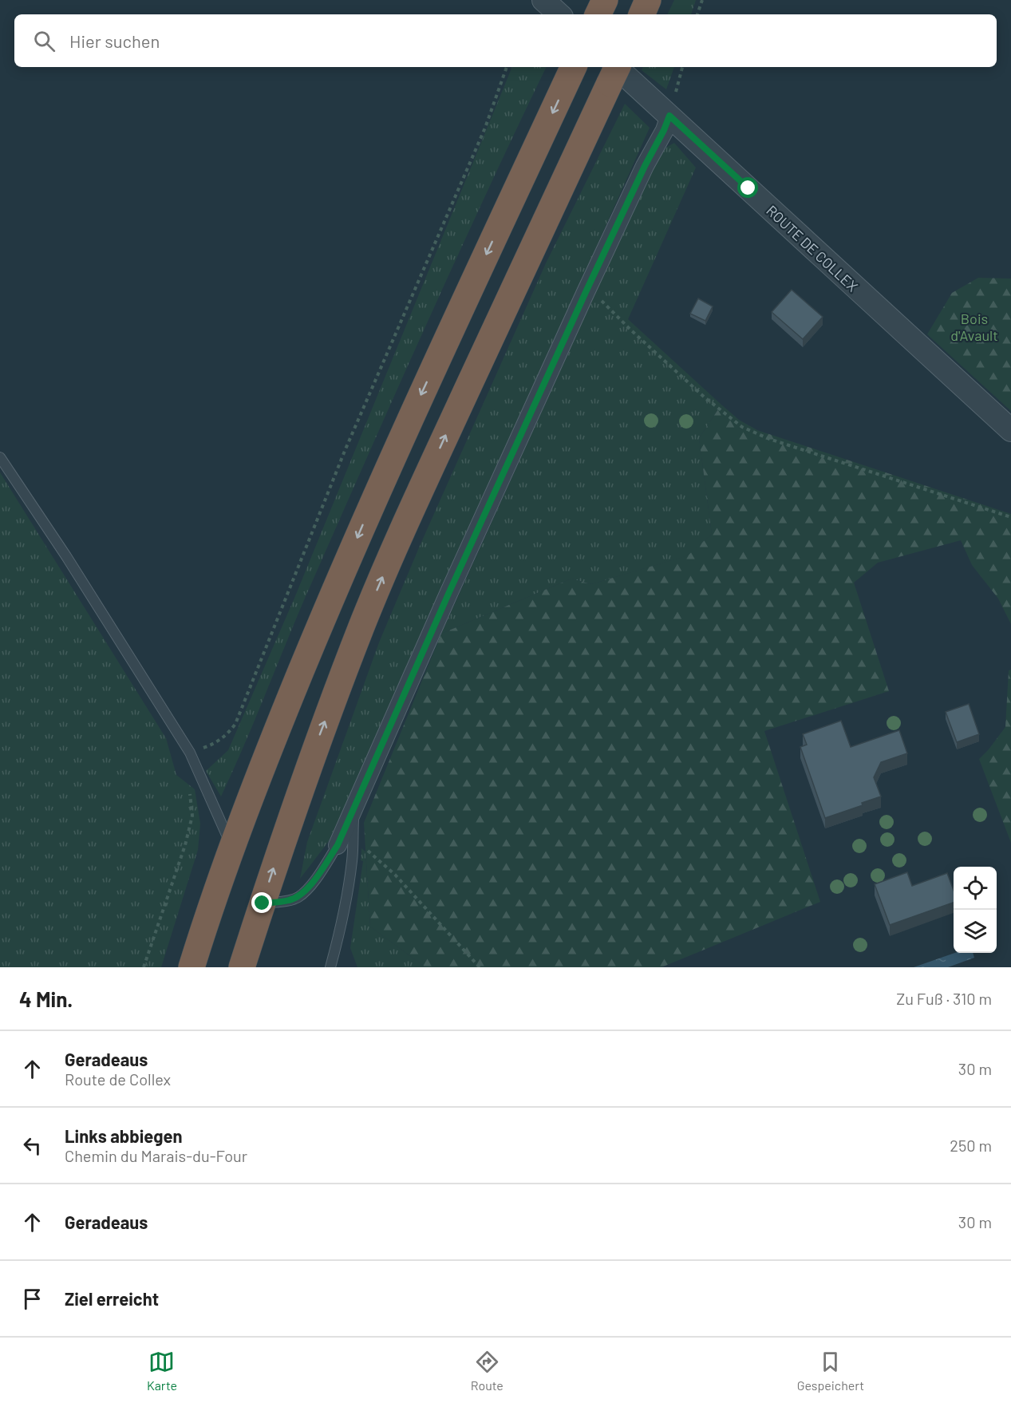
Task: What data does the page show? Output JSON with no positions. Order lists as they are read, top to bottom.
{
  "streets": {
    "street": ["ROUTE DE COLLEX"]
  },
  "parks": ["Bois d'Avault"],
  "page": {
    "search": "Hier suchen",
    "heading": ["4 Min.", "Zu Fuß · 310 m"],
    "list": [
      ["Geradeaus", "Route de Collex", "30 m"],
      ["Links abbiegen", "Chemin du Marais-du-Four", "250 m"],
      ["Geradeaus", "30 m"],
      "Ziel erreicht"
    ],
    "nav": ["Karte", "Route", "Gespeichert"]
  }
}
